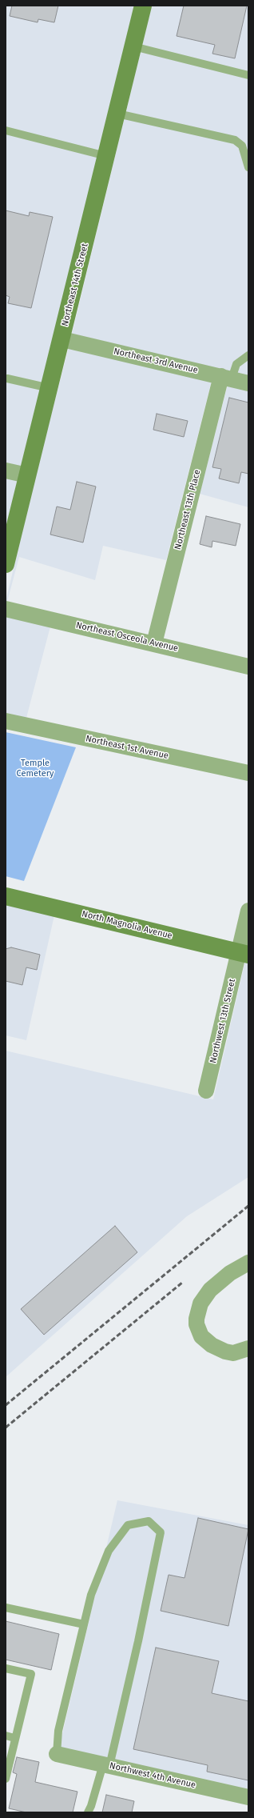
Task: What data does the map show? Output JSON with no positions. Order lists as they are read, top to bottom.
{
  "streets": {
    "street": [
      "Northeast 14th Street",
      "Northeast 3rd Avenue",
      "Northeast 13th Place",
      "Northeast Osceola Avenue",
      "Northeast 1st Avenue",
      "North Magnolia Avenue",
      "Northwest 13th Street",
      "Northwest 4th Avenue"
    ]
  },
  "crossings": [
    ["Northeast 14th Street", "Northeast 3rd Avenue"],
    ["Northeast 3rd Avenue", "Northeast 13th Place"],
    ["Northeast 13th Place", "Northeast Osceola Avenue"],
    ["North Magnolia Avenue", "Northwest 13th Street"]
  ],
  "parks": ["Temple Cemetery"]
}
